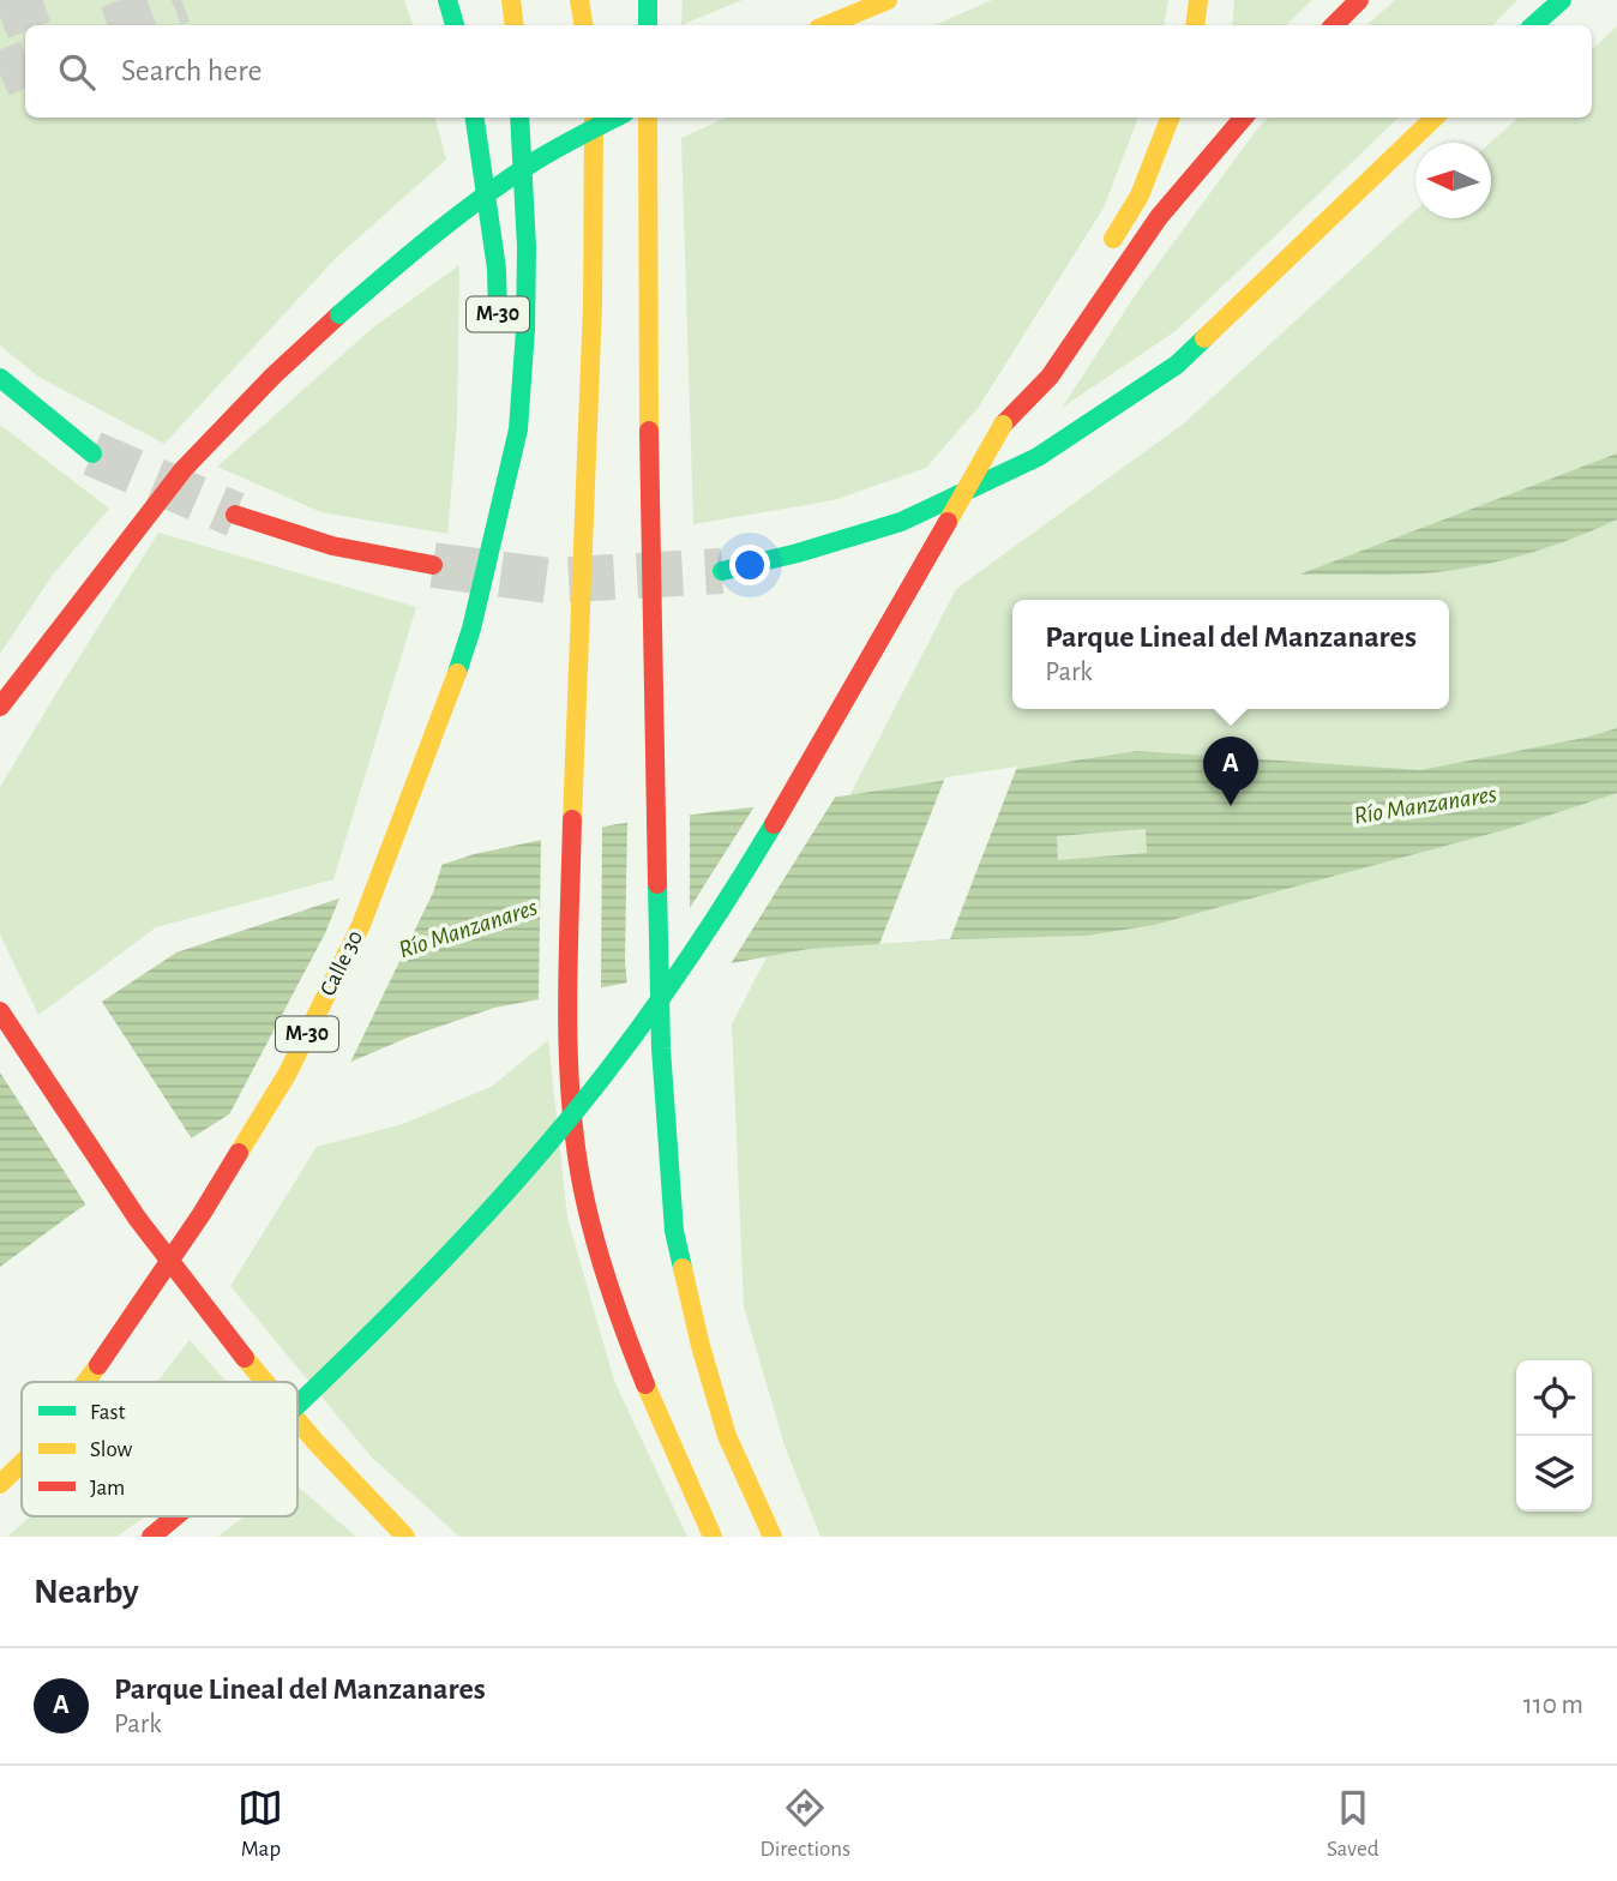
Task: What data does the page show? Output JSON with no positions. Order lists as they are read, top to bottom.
{
  "streets": {
    "highway": ["M-30", "Calle 30"]
  },
  "crossings": [
    ["M-30", "Calle 30"]
  ],
  "water": ["Río Manzanares"],
  "legend": ["Fast", "Slow", "Jam"],
  "north": "left",
  "page": {
    "search": "Search here",
    "popup": ["Parque Lineal del Manzanares", "Park"],
    "pins": "A",
    "heading": "Nearby",
    "list": [
      {
        "mark": "A",
        "name": "Parque Lineal del Manzanares",
        "note": "Park",
        "value": "110 m"
      }
    ],
    "nav": ["Map", "Directions", "Saved"]
  }
}
